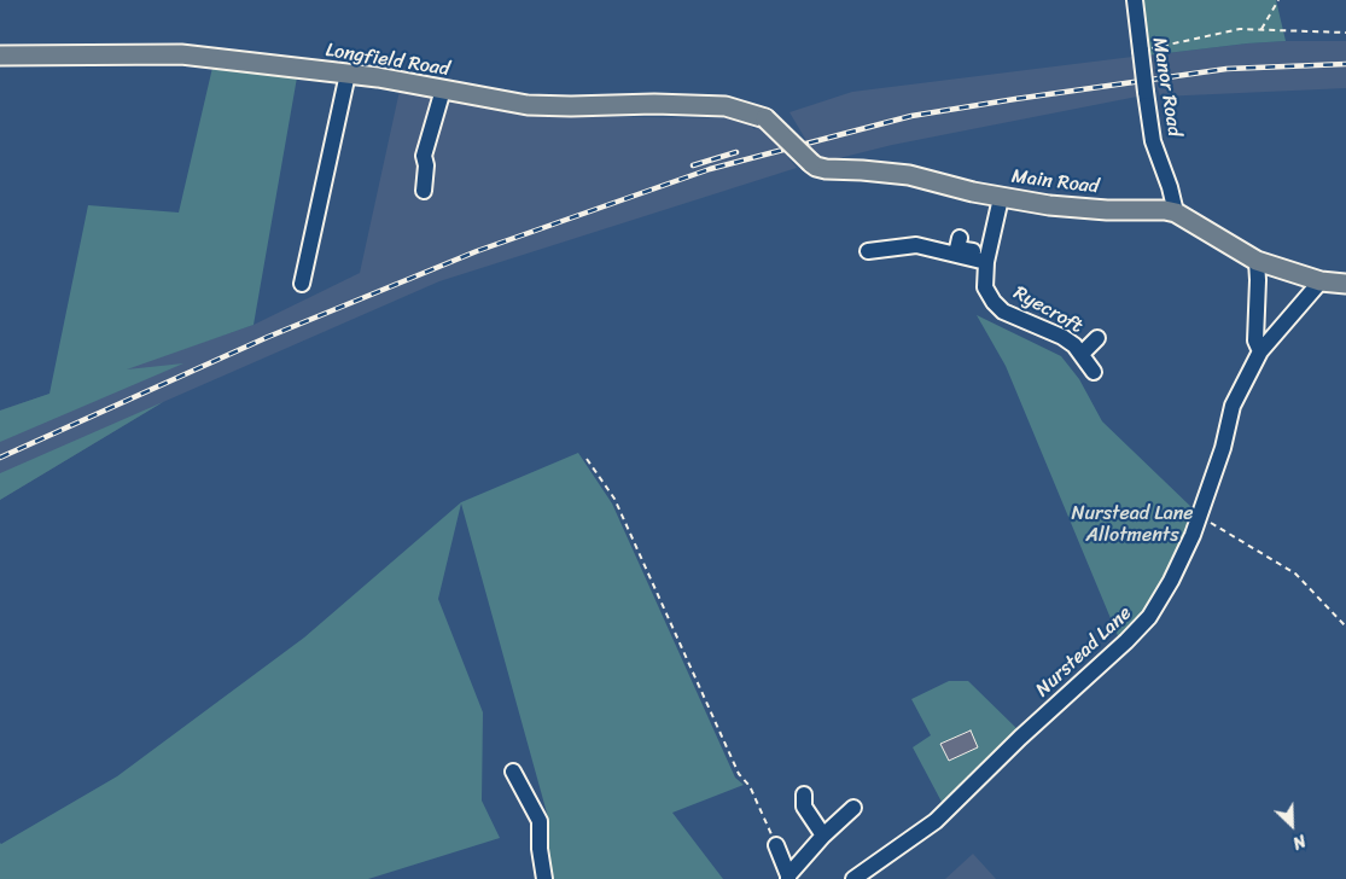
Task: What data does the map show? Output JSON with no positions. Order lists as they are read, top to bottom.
{
  "streets": {
    "main road": ["Longfield Road", "Main Road"],
    "street": ["Manor Road", "Ryecroft", "Nurstead Lane"]
  },
  "crossings": [
    ["Longfield Road", "Main Road"],
    ["Manor Road", "Main Road"],
    ["Main Road", "Ryecroft"],
    ["Main Road", "Nurstead Lane"]
  ],
  "parks": ["Nurstead Lane Allotments"],
  "north": "bottom right"
}
